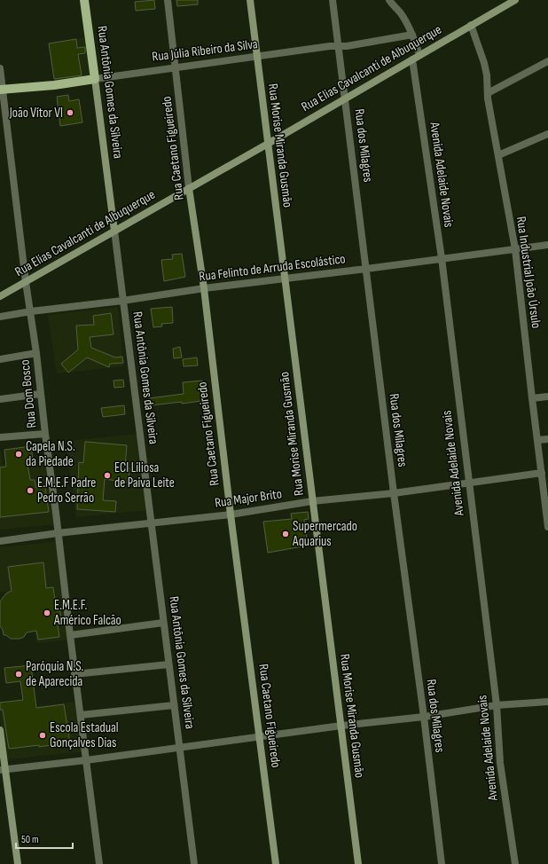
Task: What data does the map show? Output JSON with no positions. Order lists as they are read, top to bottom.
{
  "streets": {
    "main road": ["Rua Júlia Ribeiro da Silva", "Rua Antônia Gomes da Silveira"],
    "street": [
      "Rua Elias Cavalcanti de Albuquerque",
      "Rua Morise Miranda Gusmão",
      "Rua dos Milagres",
      "Rua Caetano Figueiredo",
      "Avenida Adelaide Novais",
      "Rua Felinto de Arruda Escolástico",
      "Rua Industrial João Úrsulo",
      "Rua Dom Bosco",
      "Rua Major Brito"
    ]
  },
  "crossings": [
    ["Rua Júlia Ribeiro da Silva", "Rua Antônia Gomes da Silveira"],
    ["Rua Júlia Ribeiro da Silva", "Rua Morise Miranda Gusmão"],
    ["Rua Júlia Ribeiro da Silva", "Rua dos Milagres"],
    ["Rua Júlia Ribeiro da Silva", "Rua Caetano Figueiredo"],
    ["Rua Júlia Ribeiro da Silva", "Rua Dom Bosco"],
    ["Rua Elias Cavalcanti de Albuquerque", "Rua Antônia Gomes da Silveira"],
    ["Rua Elias Cavalcanti de Albuquerque", "Rua Morise Miranda Gusmão"],
    ["Rua Elias Cavalcanti de Albuquerque", "Rua dos Milagres"],
    ["Rua Elias Cavalcanti de Albuquerque", "Rua Caetano Figueiredo"],
    ["Rua Elias Cavalcanti de Albuquerque", "Avenida Adelaide Novais"],
    ["Rua Elias Cavalcanti de Albuquerque", "Rua Industrial João Úrsulo"],
    ["Rua Elias Cavalcanti de Albuquerque", "Rua Dom Bosco"],
    ["Rua Antônia Gomes da Silveira", "Rua Felinto de Arruda Escolástico"],
    ["Rua Antônia Gomes da Silveira", "Rua Major Brito"],
    ["Rua Morise Miranda Gusmão", "Rua Felinto de Arruda Escolástico"],
    ["Rua Morise Miranda Gusmão", "Rua Major Brito"],
    ["Rua dos Milagres", "Rua Felinto de Arruda Escolástico"],
    ["Rua dos Milagres", "Rua Major Brito"],
    ["Rua Caetano Figueiredo", "Rua Felinto de Arruda Escolástico"],
    ["Rua Caetano Figueiredo", "Rua Major Brito"],
    ["Avenida Adelaide Novais", "Rua Felinto de Arruda Escolástico"],
    ["Avenida Adelaide Novais", "Rua Major Brito"],
    ["Rua Felinto de Arruda Escolástico", "Rua Industrial João Úrsulo"],
    ["Rua Felinto de Arruda Escolástico", "Rua Dom Bosco"],
    ["Rua Industrial João Úrsulo", "Rua Major Brito"],
    ["Rua Dom Bosco", "Rua Major Brito"]
  ],
  "places": [
    "João Vítor VI",
    "Capela N.S. da Piedade",
    "ECI Liliosa de Paiva Leite",
    "E.M.E.F Padre Pedro Serrão",
    "Supermercado Aquarius",
    "E.M.E.F. Américo Falcão",
    "Paróquia N.S. de Aparecida",
    "Escola Estadual Gonçalves Dias"
  ],
  "scale_bar": "50 m"
}
